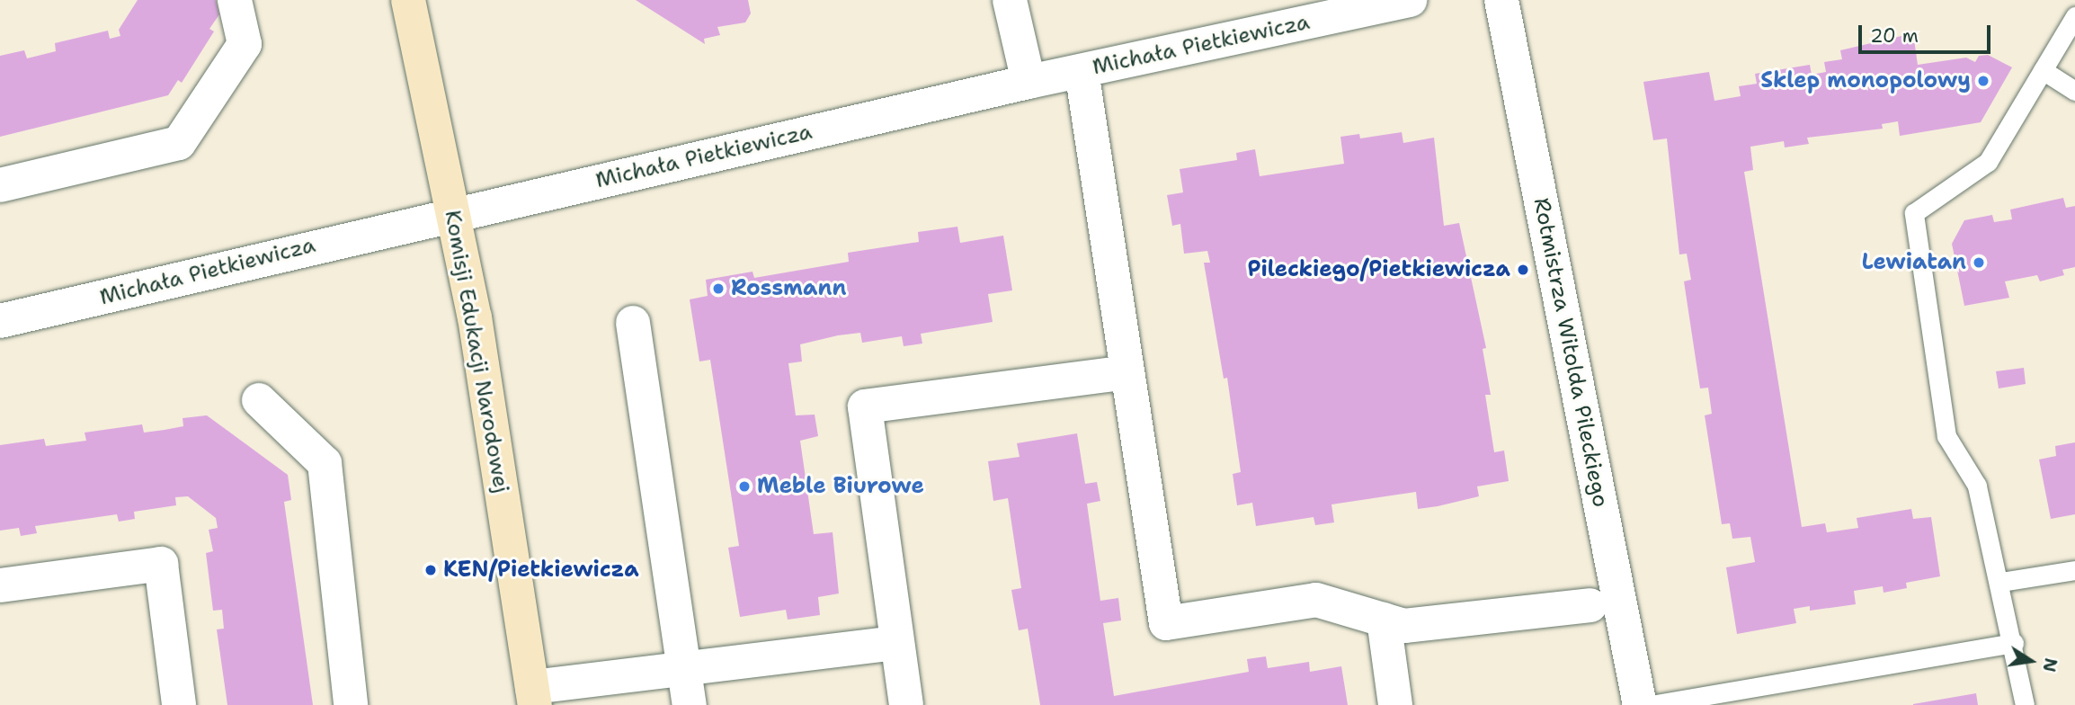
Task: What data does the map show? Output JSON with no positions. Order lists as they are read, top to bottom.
{
  "streets": {
    "street": ["Michała Pietkiewicza", "Komisji Edukacji Narodowej", "Rotmistrza Witolda Pileckiego"]
  },
  "crossings": [
    ["Michała Pietkiewicza", "Komisji Edukacji Narodowej"]
  ],
  "places": [
    "Sklep monopolowy",
    "Lewiatan",
    "Pileckiego/Pietkiewicza",
    "Rossmann",
    "Meble Biurowe",
    "KEN/Pietkiewicza"
  ],
  "scale_bar": "20 m",
  "north": "right"
}
